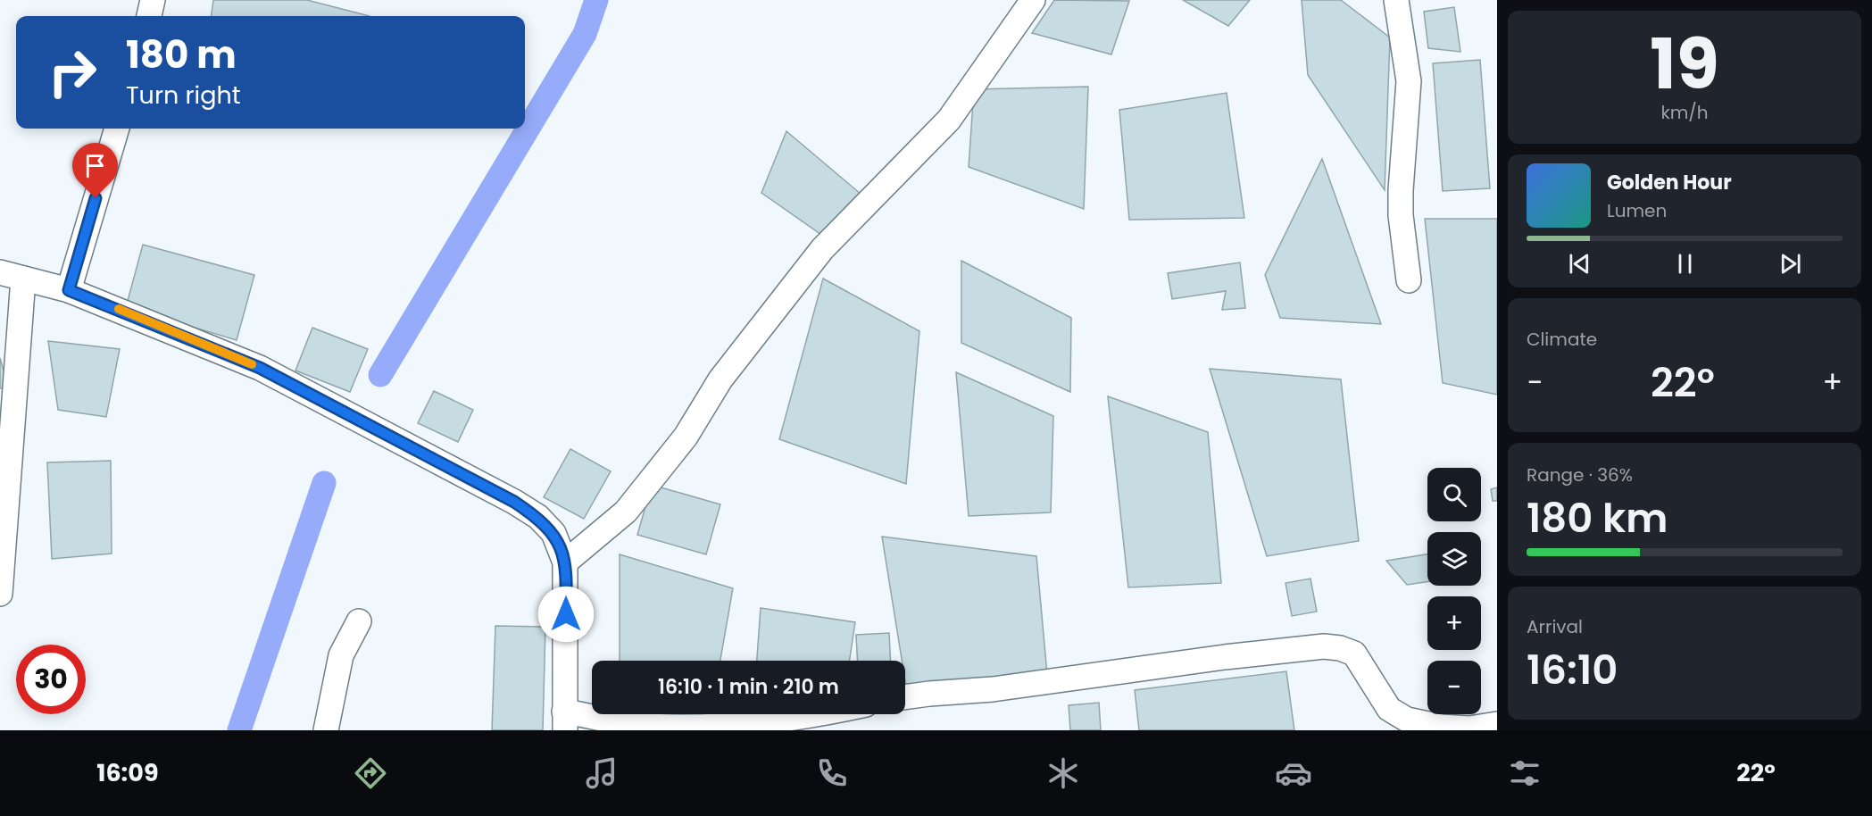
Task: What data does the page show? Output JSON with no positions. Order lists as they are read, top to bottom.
{
  "page": {
    "tile": [
      ["19", "km/h"],
      "Climate",
      ["Range · 36%", "180 km"],
      ["Arrival", "16:10"]
    ],
    "turn": ["180 m", "Turn right"],
    "song": ["Golden Hour", "Lumen"],
    "heat": ["−", "22°", "+"],
    "map_buttons": ["+", "−"],
    "limit": "30",
    "trip": "16:10 · 1 min · 210 m",
    "tabs": ["16:09", "22°"]
  }
}
